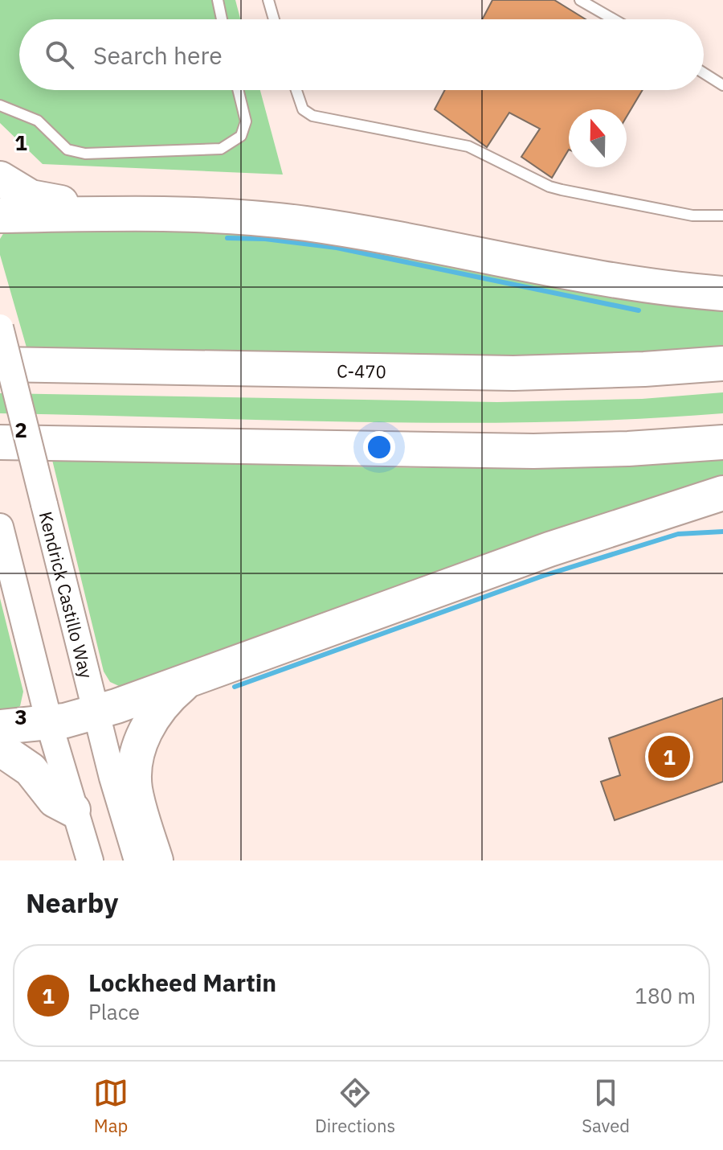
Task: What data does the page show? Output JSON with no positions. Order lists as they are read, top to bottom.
{
  "streets": {
    "highway": ["C-470"],
    "main road": ["Kendrick Castillo Way"]
  },
  "north": "top",
  "page": {
    "search": "Search here",
    "pins": "1",
    "heading": "Nearby",
    "list": [
      {
        "mark": "1",
        "name": "Lockheed Martin",
        "note": "Place",
        "value": "180 m"
      }
    ],
    "nav": ["Map", "Directions", "Saved"]
  },
  "grid": {
    "rows": ["1", "2", "3"]
  }
}
